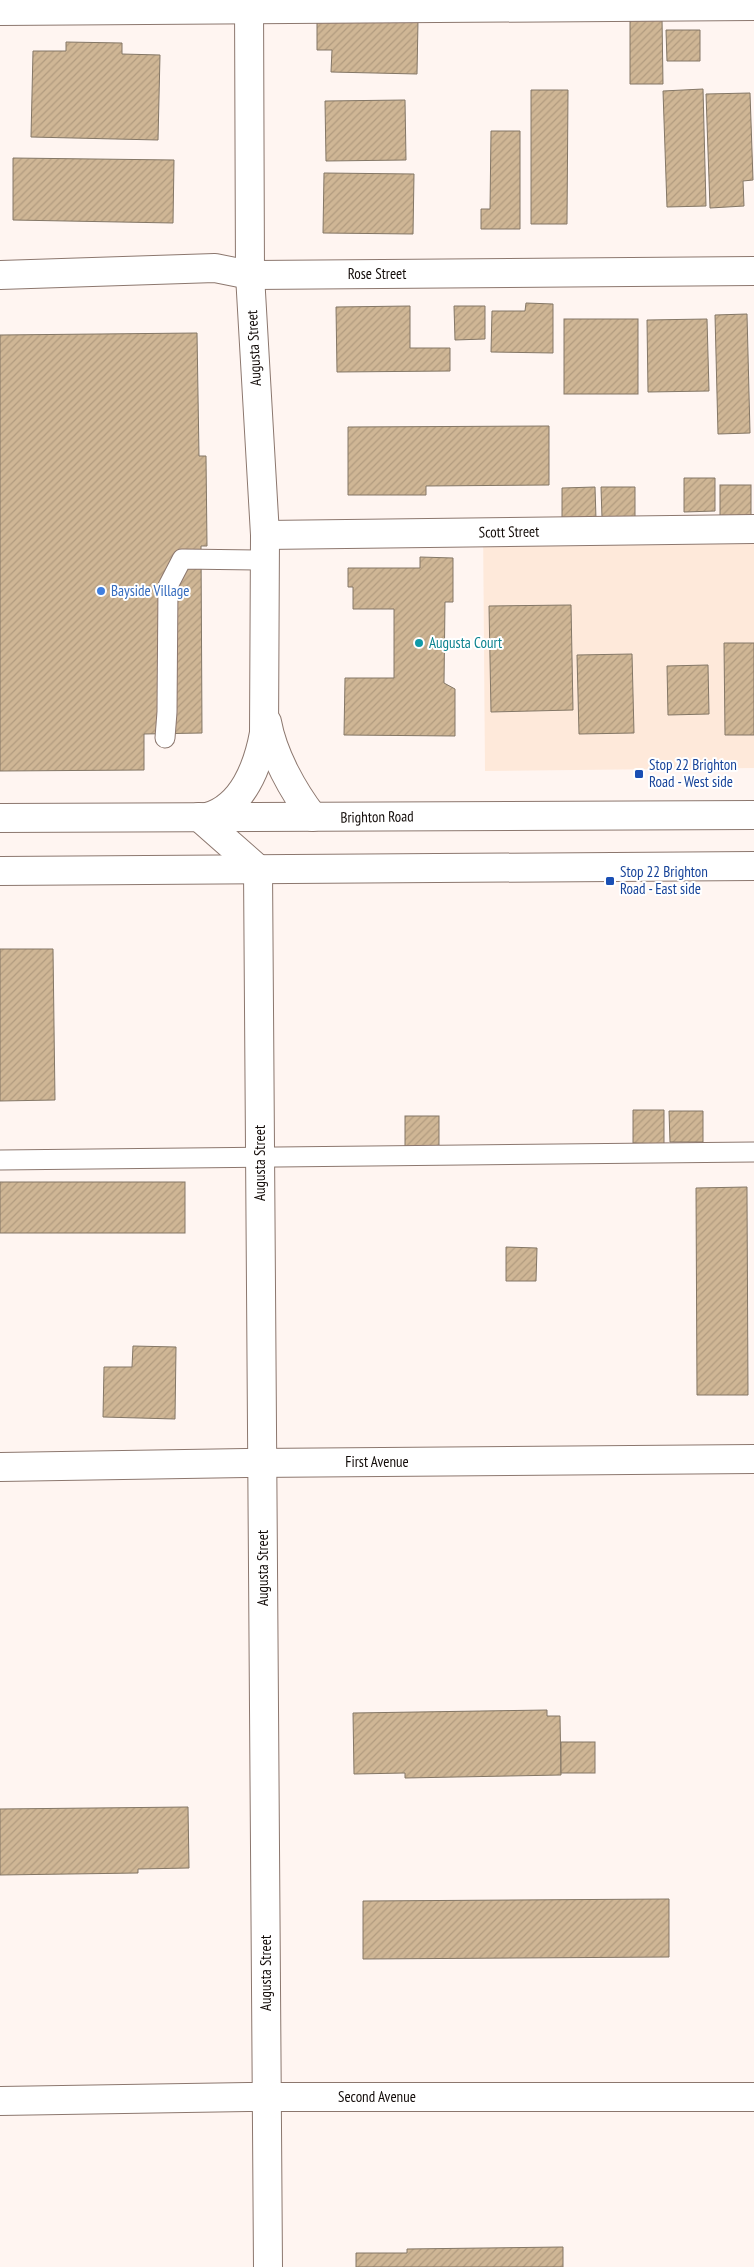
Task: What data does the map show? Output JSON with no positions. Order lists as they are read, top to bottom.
{
  "streets": {
    "street": [
      "Rose Street",
      "Augusta Street",
      "Scott Street",
      "Brighton Road",
      "First Avenue",
      "Second Avenue"
    ]
  },
  "crossings": [
    ["Rose Street", "Augusta Street"],
    ["Augusta Street", "Scott Street"],
    ["Augusta Street", "Brighton Road"],
    ["Augusta Street", "First Avenue"],
    ["Augusta Street", "Second Avenue"]
  ],
  "places": {
    "other": ["Bayside Village", "Augusta Court"],
    "transit": ["Stop 22 Brighton Road - West side", "Stop 22 Brighton Road - East side"]
  }
}
